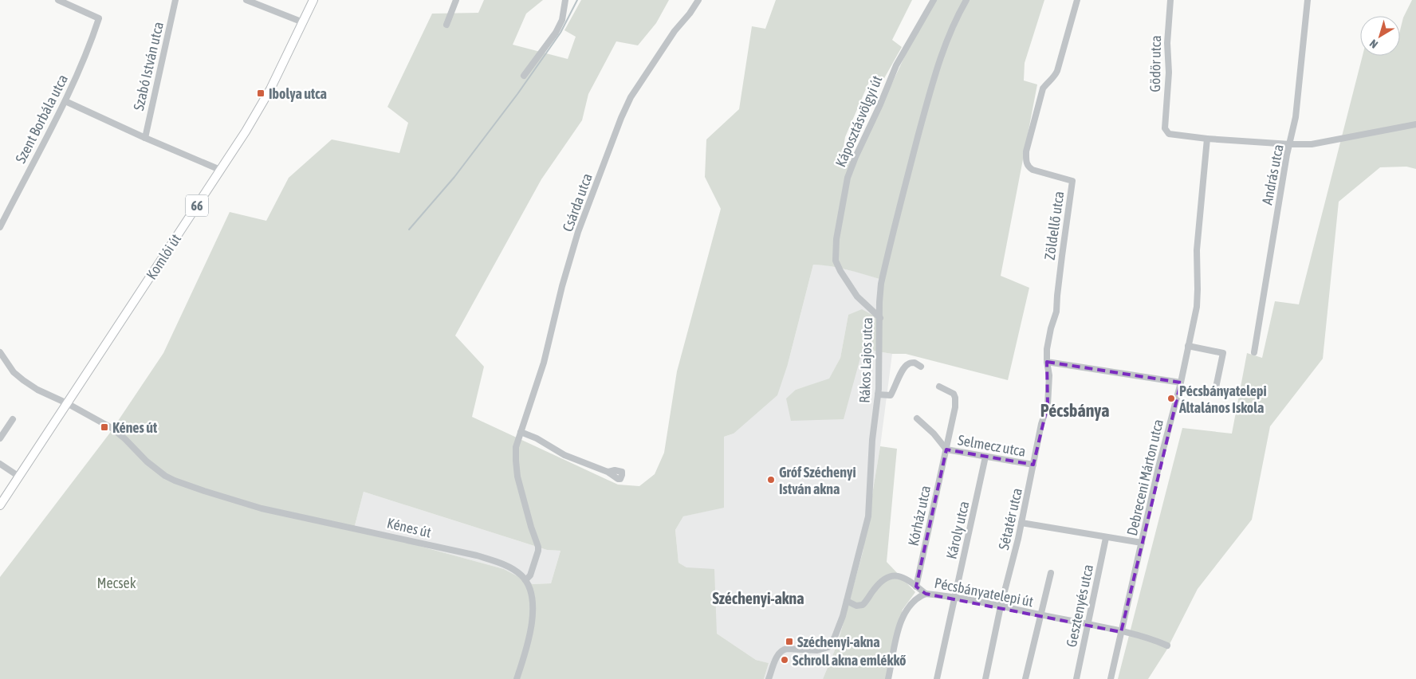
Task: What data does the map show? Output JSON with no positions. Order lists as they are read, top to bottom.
{
  "streets": {
    "main road": ["66", "Komlói út"],
    "street": [
      "Gödör utca",
      "Szabó István utca",
      "Szent Borbála utca",
      "Káposztásvölgyi út",
      "András utca",
      "Csárda utca",
      "Zöldellő utca",
      "Rákos Lajos utca",
      "Selmecz utca",
      "Debreceni Márton utca",
      "Kórház utca",
      "Sétatér utca",
      "Kénes út",
      "Károly utca",
      "Pécsbányatelepi út",
      "Gesztenyés utca"
    ]
  },
  "crossings": [
    ["Gödör utca", "Debreceni Márton utca"],
    ["Káposztásvölgyi út", "Rákos Lajos utca"],
    ["Csárda utca", "Kénes út"],
    ["Zöldellő utca", "Sétatér utca"],
    ["Komlói út", "Kénes út"],
    ["Selmecz utca", "Kórház utca"],
    ["Selmecz utca", "Sétatér utca"],
    ["Selmecz utca", "Károly utca"],
    ["Debreceni Márton utca", "Pécsbányatelepi út"],
    ["Sétatér utca", "Pécsbányatelepi út"],
    ["Károly utca", "Pécsbányatelepi út"],
    ["Pécsbányatelepi út", "Gesztenyés utca"]
  ],
  "districts": ["Pécsbánya", "Széchenyi-akna"],
  "parks": ["Mecsek"],
  "places": {
    "transit": ["Ibolya utca", "Kénes út", "Széchenyi-akna"],
    "other": ["Pécsbányatelepi Általános Iskola", "Gróf Széchenyi István akna", "Schroll akna emlékkő"]
  },
  "north": "bottom left"
}
